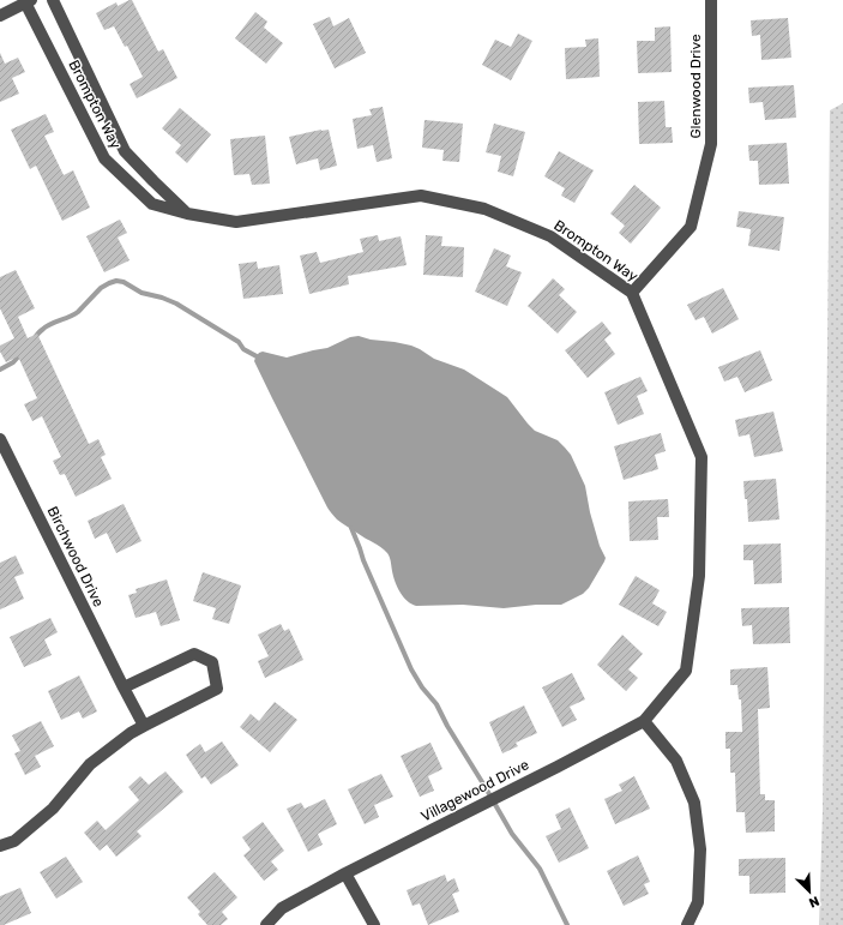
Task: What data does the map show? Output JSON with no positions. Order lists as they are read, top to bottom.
{
  "streets": {
    "street": [
      "Glenwood Drive",
      "Brompton Way",
      "Birchwood Drive",
      "Villagewood Drive"
    ]
  },
  "crossings": [
    ["Glenwood Drive", "Brompton Way"],
    ["Brompton Way", "Villagewood Drive"]
  ],
  "north": "bottom right"
}
